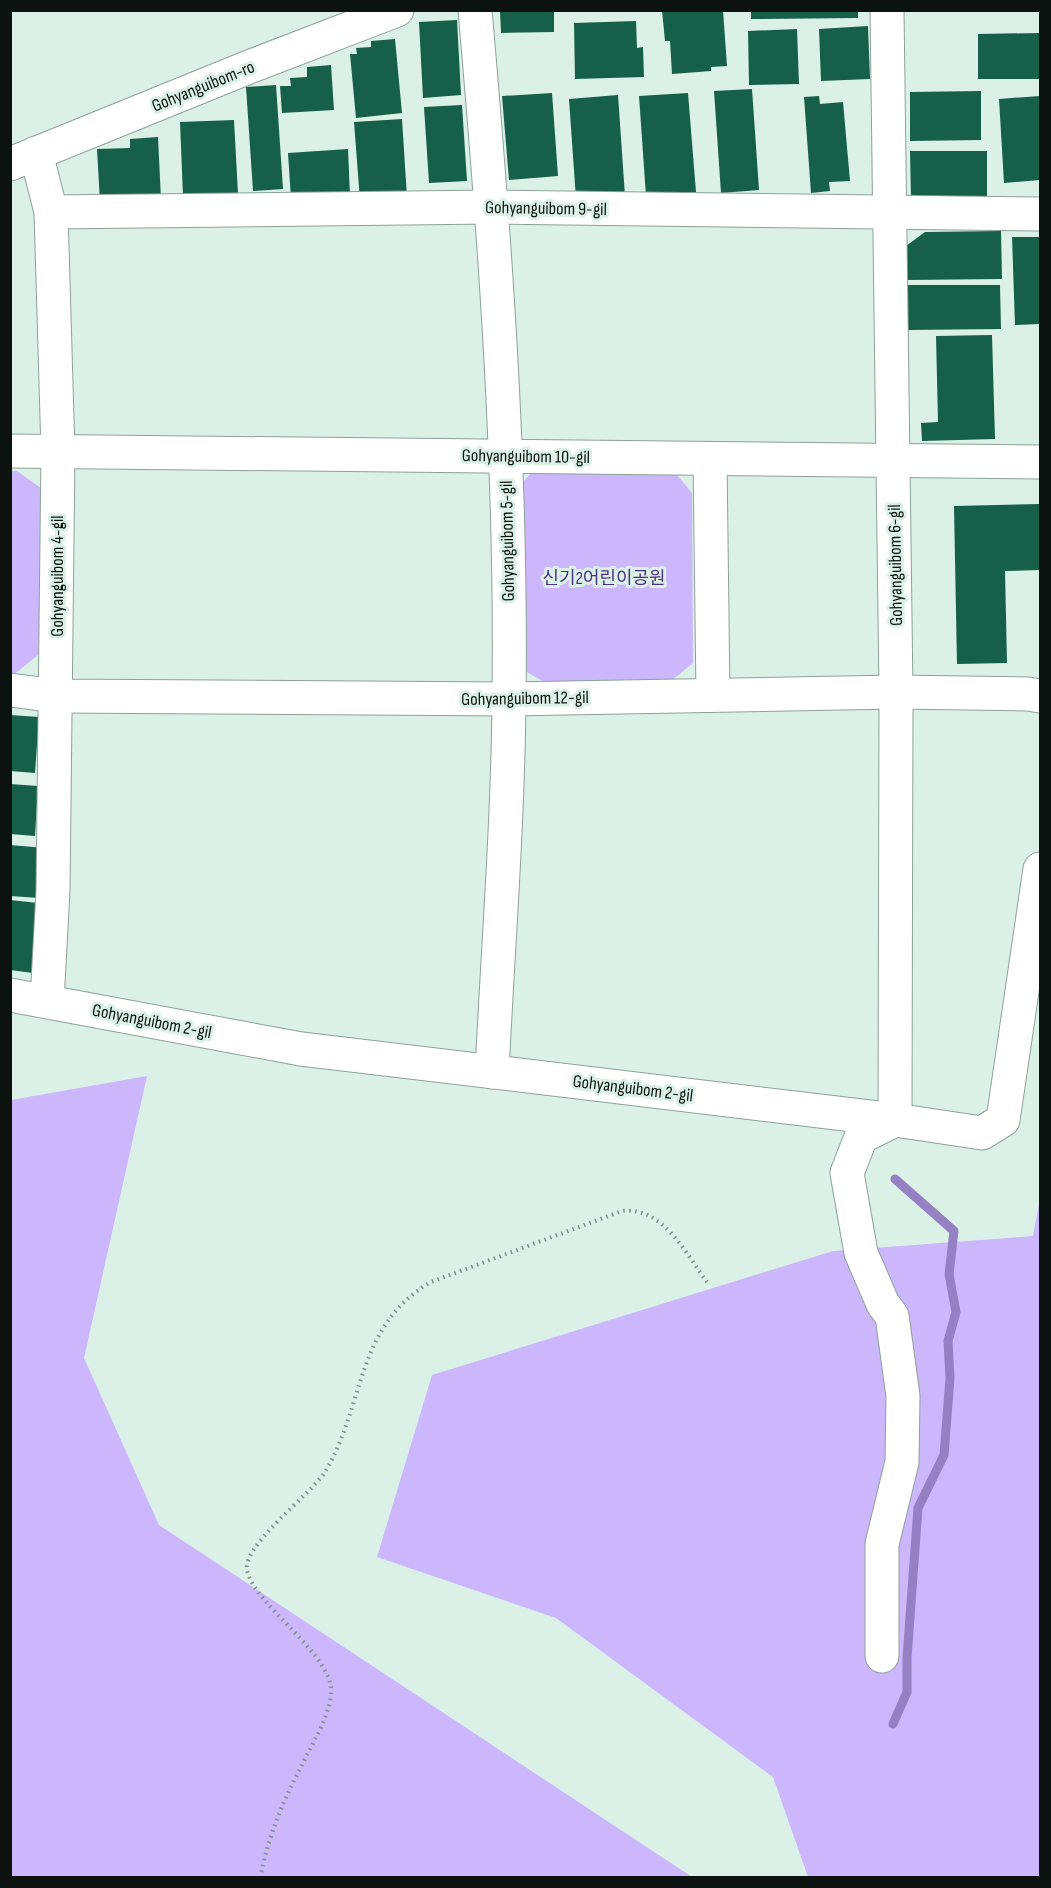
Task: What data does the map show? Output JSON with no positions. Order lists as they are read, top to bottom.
{
  "streets": {
    "street": [
      "Gohyanguibom-ro",
      "Gohyanguibom 9-gil",
      "Gohyanguibom 10-gil",
      "Gohyanguibom 5-gil",
      "Gohyanguibom 6-gil",
      "Gohyanguibom 4-gil",
      "Gohyanguibom 12-gil",
      "Gohyanguibom 2-gil"
    ]
  },
  "crossings": [
    ["Gohyanguibom-ro", "Gohyanguibom 4-gil"],
    ["Gohyanguibom 9-gil", "Gohyanguibom 5-gil"],
    ["Gohyanguibom 9-gil", "Gohyanguibom 6-gil"],
    ["Gohyanguibom 9-gil", "Gohyanguibom 4-gil"],
    ["Gohyanguibom 10-gil", "Gohyanguibom 5-gil"],
    ["Gohyanguibom 10-gil", "Gohyanguibom 6-gil"],
    ["Gohyanguibom 10-gil", "Gohyanguibom 4-gil"],
    ["Gohyanguibom 5-gil", "Gohyanguibom 12-gil"],
    ["Gohyanguibom 5-gil", "Gohyanguibom 2-gil"],
    ["Gohyanguibom 6-gil", "Gohyanguibom 12-gil"],
    ["Gohyanguibom 6-gil", "Gohyanguibom 2-gil"],
    ["Gohyanguibom 4-gil", "Gohyanguibom 12-gil"],
    ["Gohyanguibom 4-gil", "Gohyanguibom 2-gil"]
  ],
  "parks": ["신기2어린이공원"]
}
